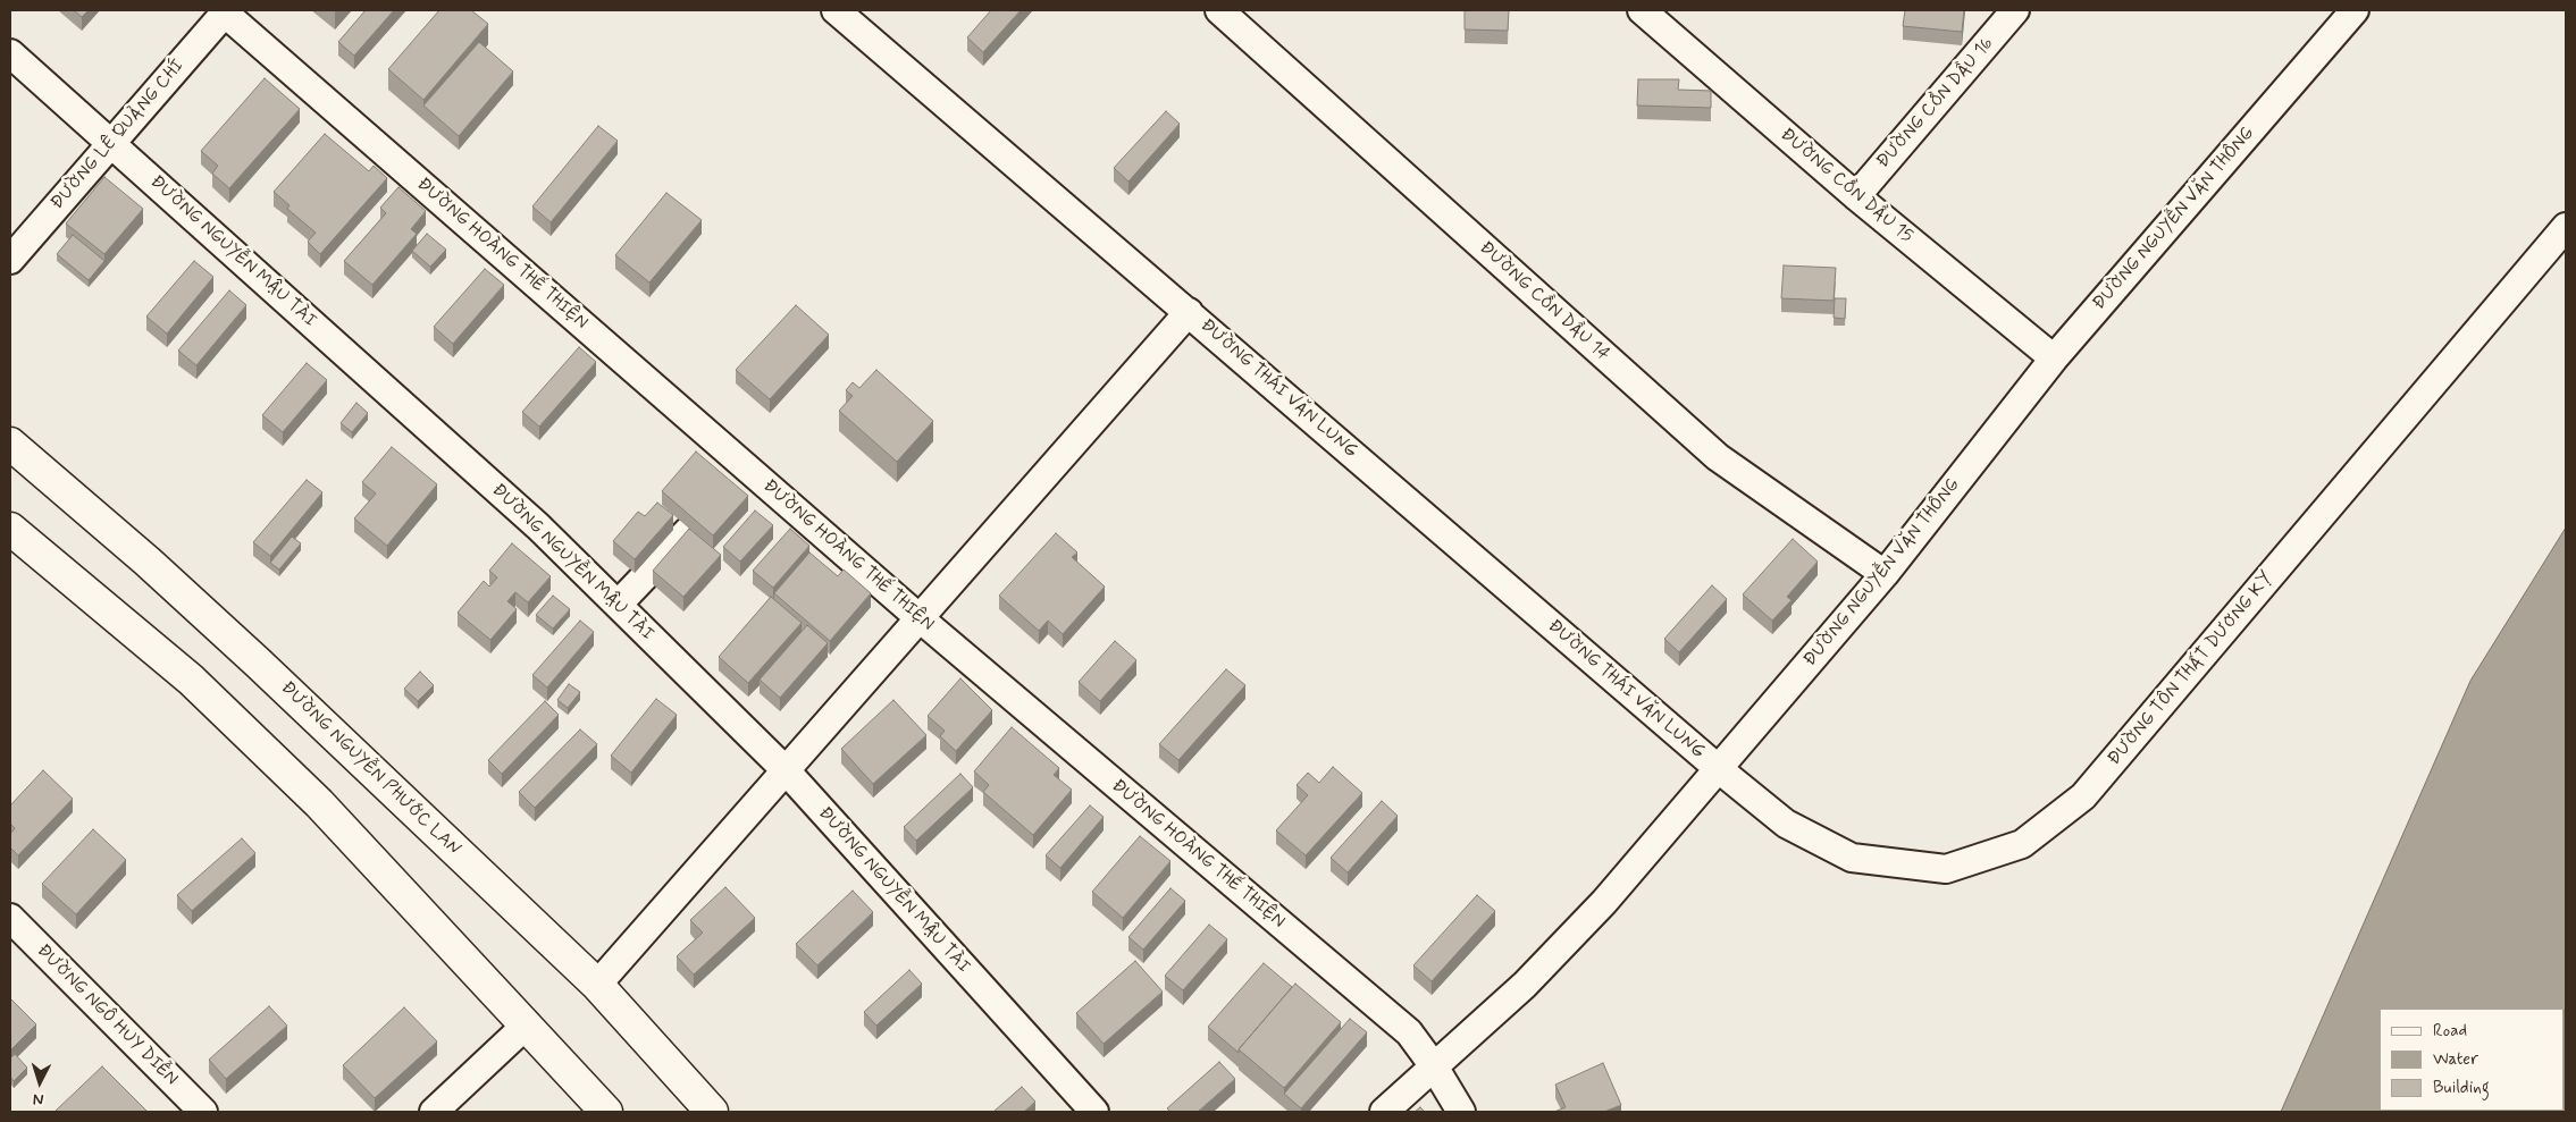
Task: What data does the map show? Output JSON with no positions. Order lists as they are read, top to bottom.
{
  "streets": {
    "main road": ["ĐƯỜNG NGUYỄN PHƯỚC LAN"],
    "street": [
      "ĐƯỜNG CỒN DẦU 16",
      "ĐƯỜNG LÊ QUẢNG CHÍ",
      "ĐƯỜNG CỒN DẦU 15",
      "ĐƯỜNG NGUYỄN VĂN THÔNG",
      "ĐƯỜNG NGUYỄN MẬU TÀI",
      "ĐƯỜNG HOÀNG THẾ THIỆN",
      "ĐƯỜNG CỒN DẦU 14",
      "ĐƯỜNG THÁI VĂN LUNG",
      "ĐƯỜNG TÔN THẤT DƯƠNG KỴ",
      "ĐƯỜNG NGÔ HUY DIỄN"
    ]
  },
  "crossings": [
    ["ĐƯỜNG CỒN DẦU 16", "ĐƯỜNG CỒN DẦU 15"],
    ["ĐƯỜNG LÊ QUẢNG CHÍ", "ĐƯỜNG NGUYỄN MẬU TÀI"],
    ["ĐƯỜNG LÊ QUẢNG CHÍ", "ĐƯỜNG HOÀNG THẾ THIỆN"],
    ["ĐƯỜNG CỒN DẦU 15", "ĐƯỜNG NGUYỄN VĂN THÔNG"],
    ["ĐƯỜNG NGUYỄN VĂN THÔNG", "ĐƯỜNG HOÀNG THẾ THIỆN"],
    ["ĐƯỜNG NGUYỄN VĂN THÔNG", "ĐƯỜNG CỒN DẦU 14"],
    ["ĐƯỜNG NGUYỄN VĂN THÔNG", "ĐƯỜNG THÁI VĂN LUNG"],
    ["ĐƯỜNG NGUYỄN VĂN THÔNG", "ĐƯỜNG TÔN THẤT DƯƠNG KỴ"],
    ["ĐƯỜNG THÁI VĂN LUNG", "ĐƯỜNG TÔN THẤT DƯƠNG KỴ"]
  ],
  "legend": ["Road", "Water", "Building"],
  "north": "bottom"
}
